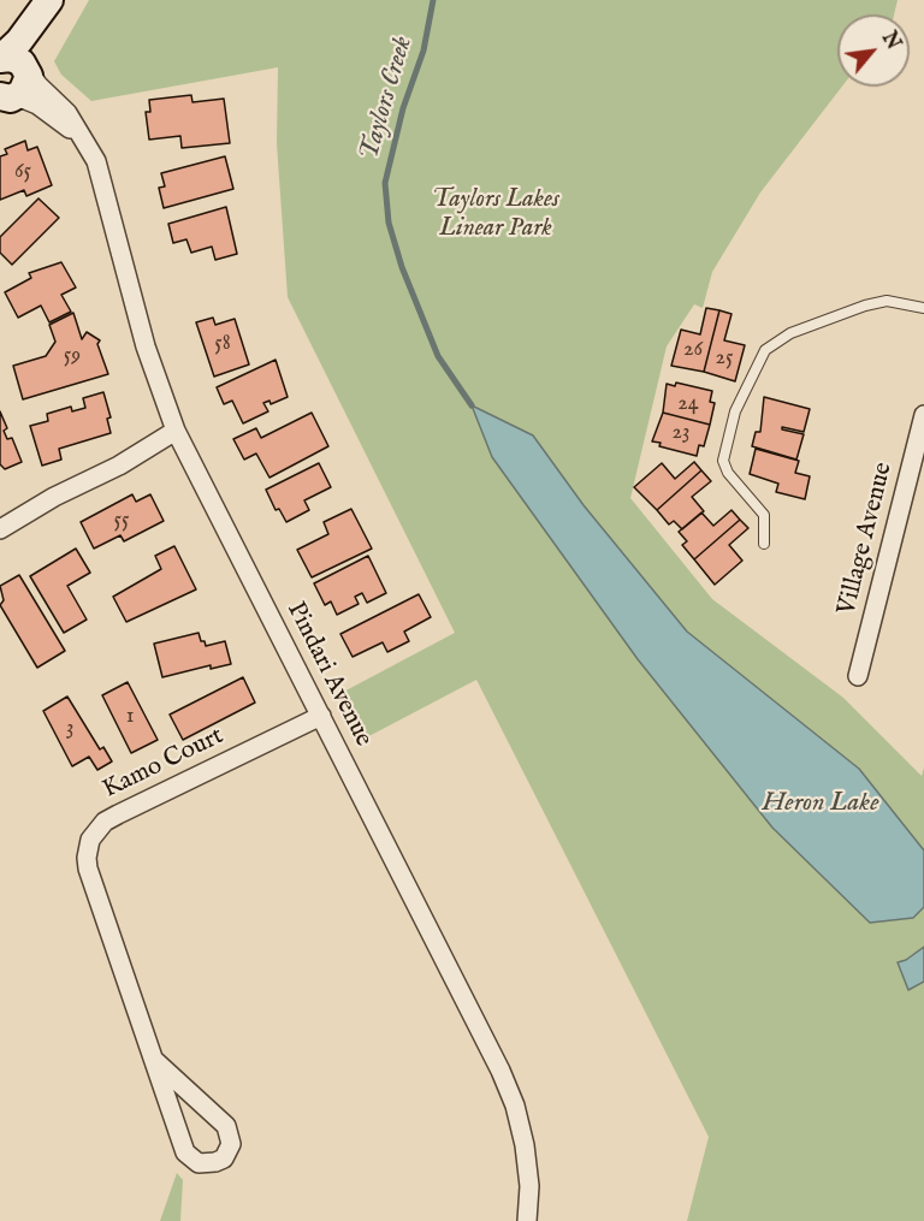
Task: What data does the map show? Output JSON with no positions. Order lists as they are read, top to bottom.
{
  "streets": {
    "street": ["Village Avenue", "Pindari Avenue", "Kamo Court"]
  },
  "crossings": [
    ["Pindari Avenue", "Kamo Court"]
  ],
  "water": ["Taylors Creek", "Heron Lake"],
  "parks": ["Taylors Lakes Linear Park"],
  "house_numbers": [
    "65",
    "58",
    "26",
    "59",
    "25",
    "24",
    "23",
    "55",
    "1",
    "3"
  ],
  "north": "top right"
}
